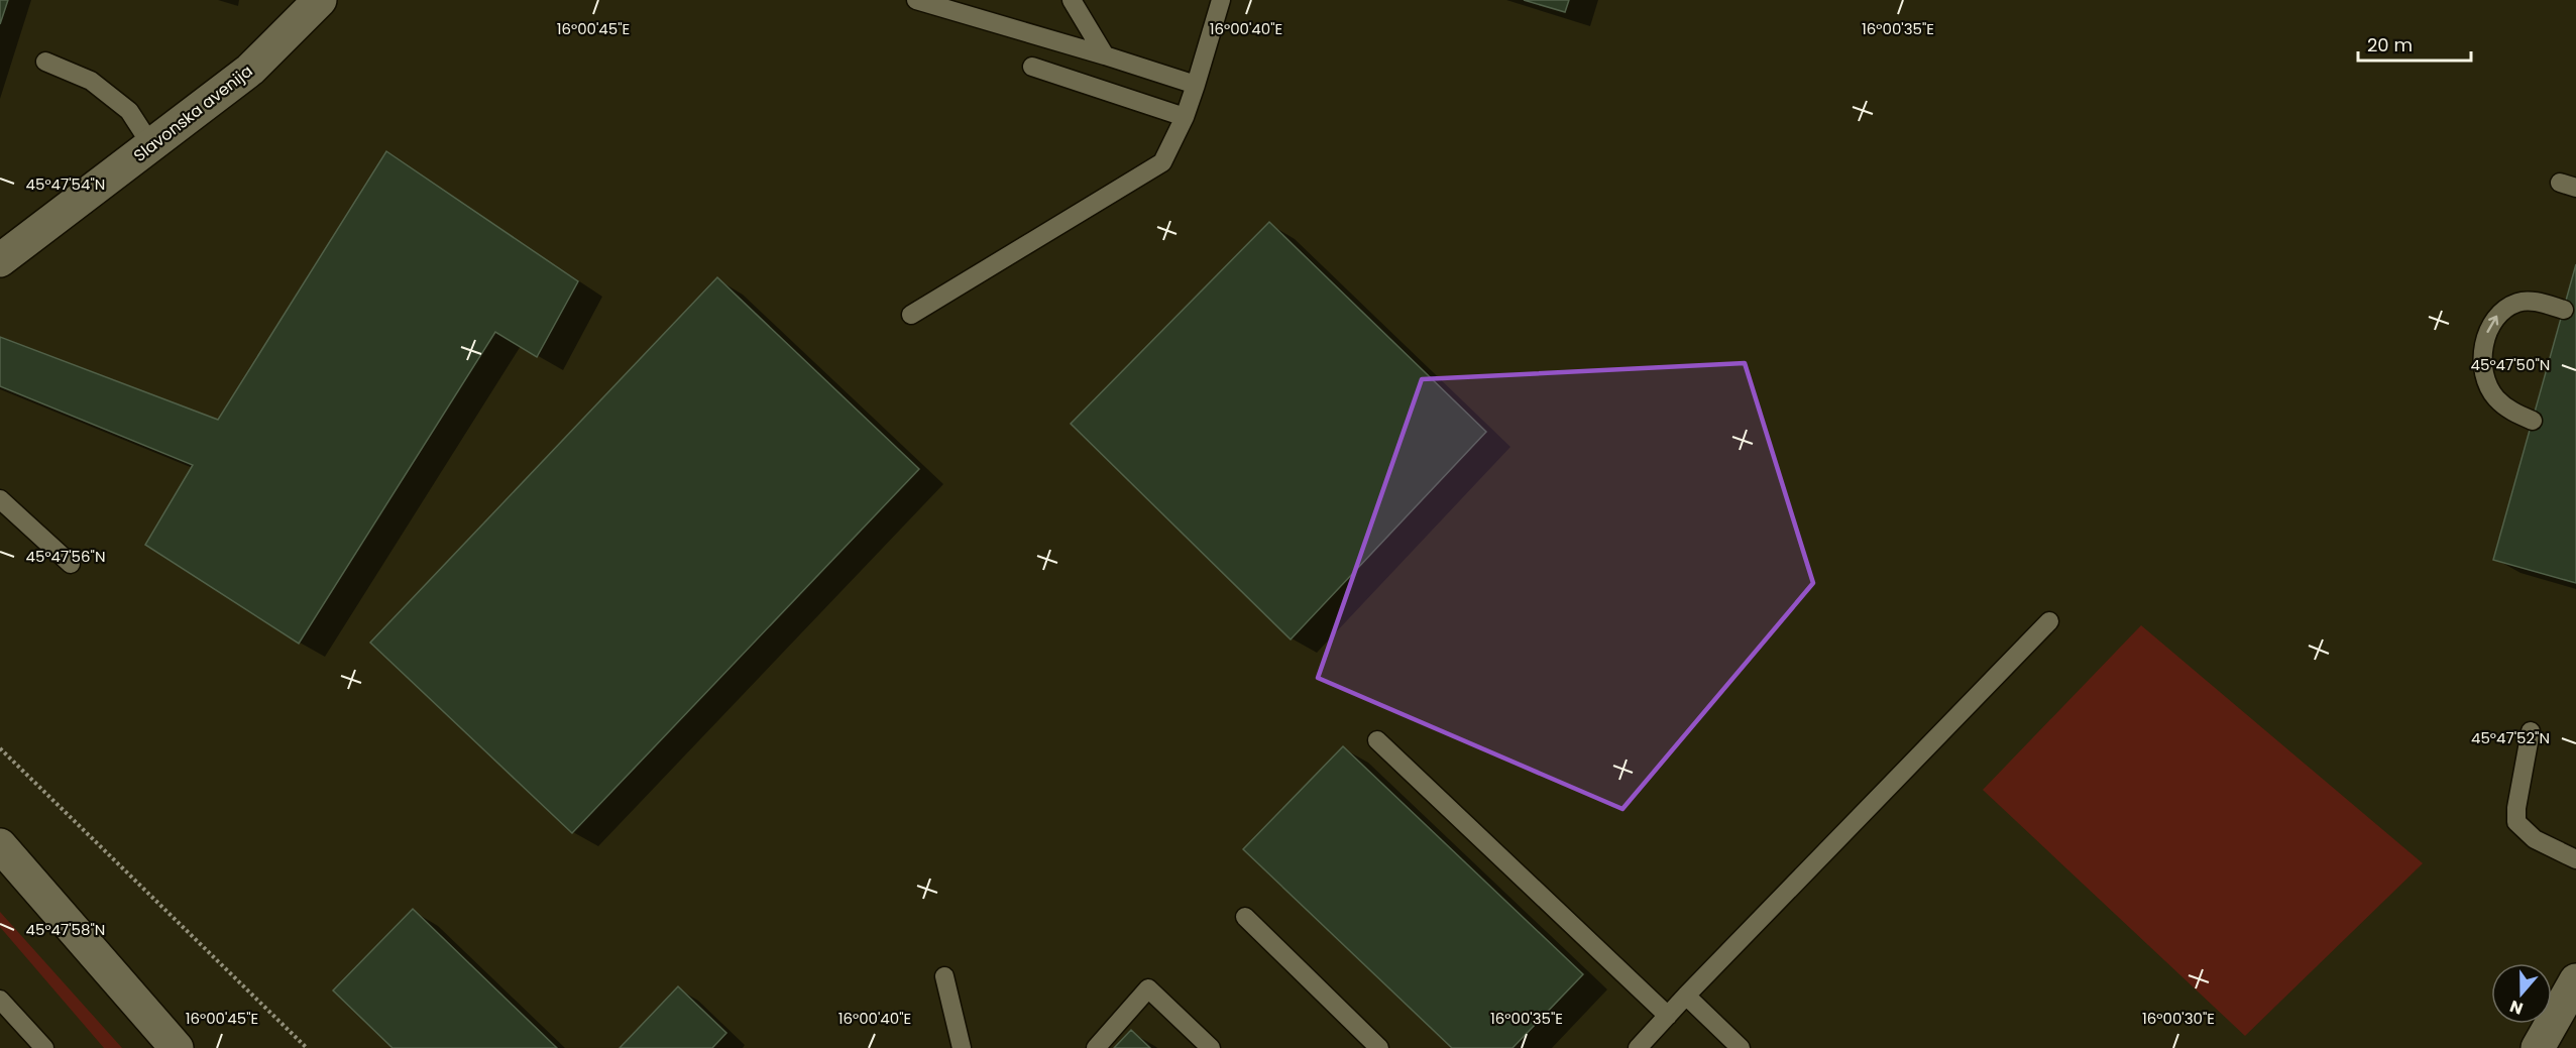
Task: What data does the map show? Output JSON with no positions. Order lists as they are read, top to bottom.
{
  "streets": {
    "street": ["Slavonska avenija"]
  },
  "scale_bar": "20 m",
  "north": "bottom",
  "coordinates": [
    "16°00'45\"E",
    "16°00'40\"E",
    "16°00'35\"E",
    "45°47'54\"N",
    "45°47'50\"N",
    "45°47'56\"N",
    "45°47'52\"N",
    "45°47'58\"N",
    "16°00'30\"E"
  ]
}
